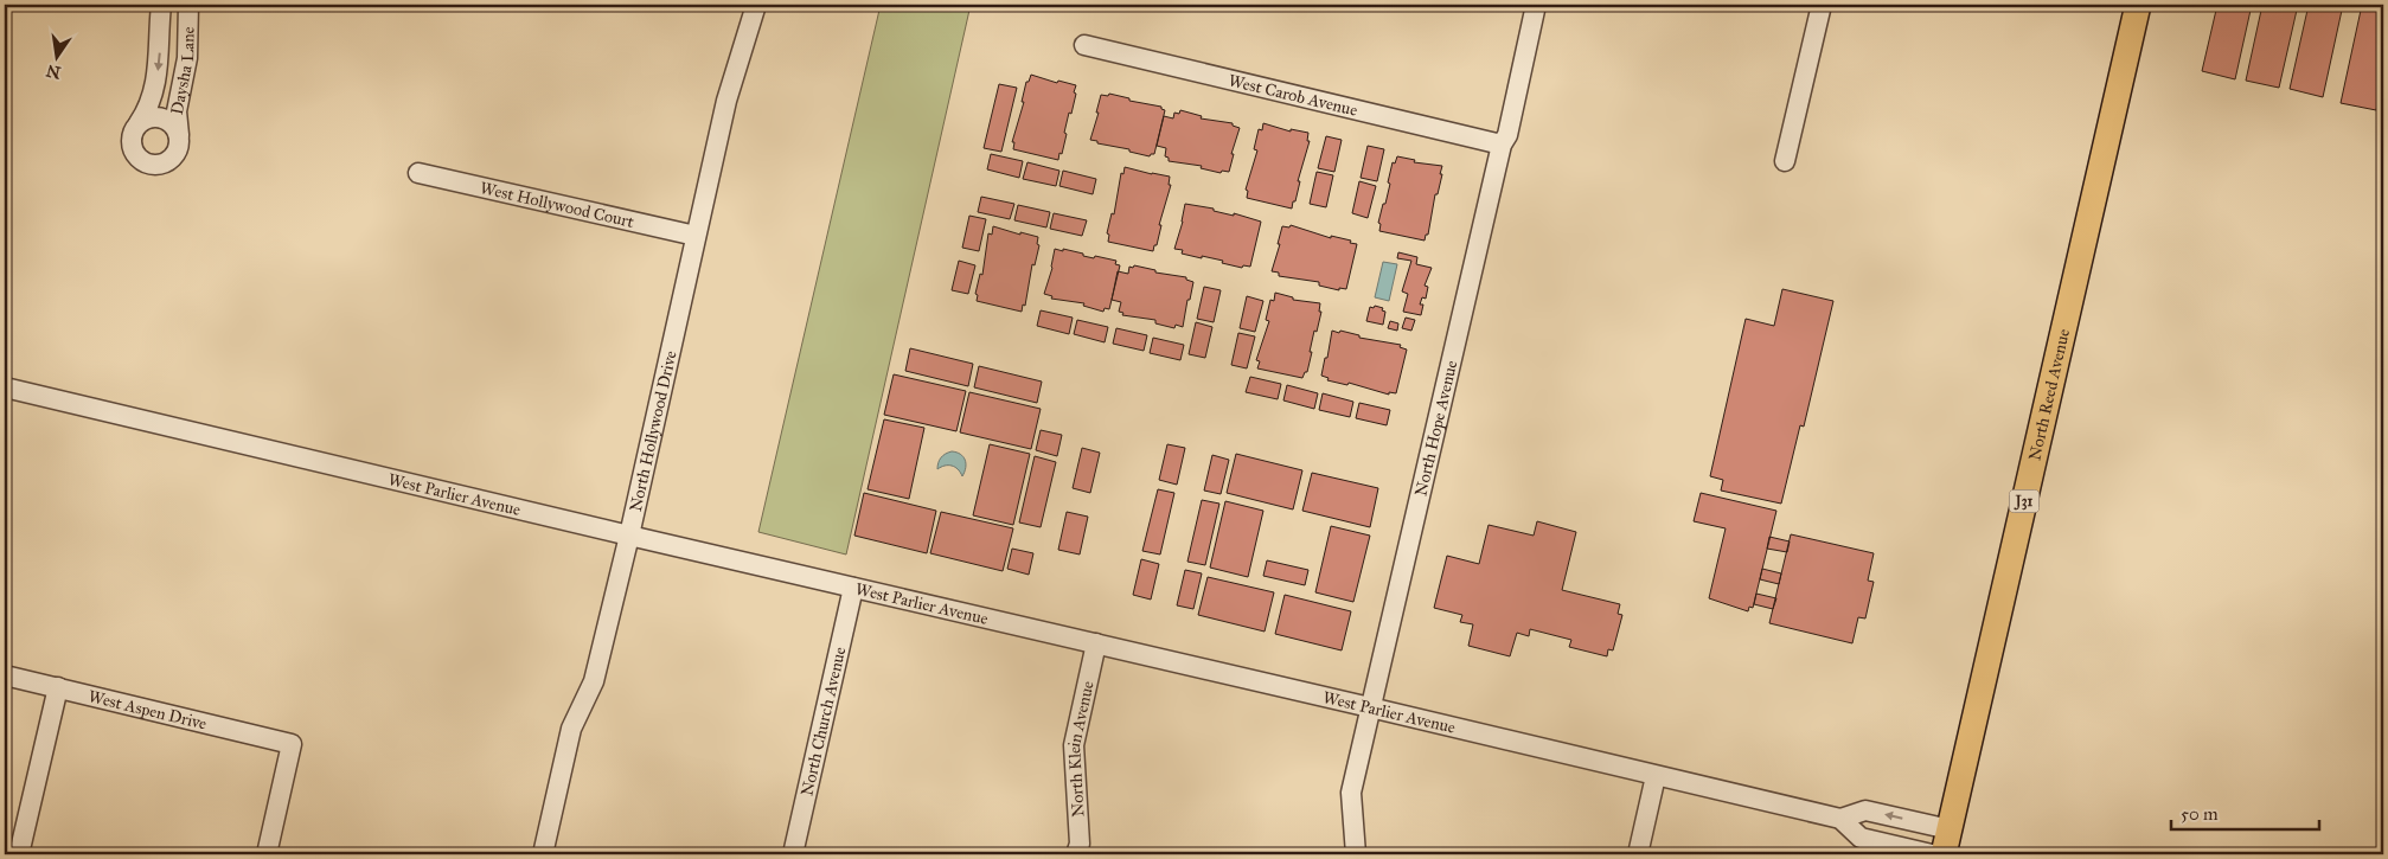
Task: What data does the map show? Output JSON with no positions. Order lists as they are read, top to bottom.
{
  "streets": {
    "main road": ["North Reed Avenue", "J31"],
    "street": [
      "Daysha Lane",
      "West Carob Avenue",
      "West Hollywood Court",
      "North Hope Avenue",
      "North Hollywood Drive",
      "West Parlier Avenue",
      "West Aspen Drive",
      "North Church Avenue",
      "North Klein Avenue"
    ]
  },
  "crossings": [
    ["West Carob Avenue", "North Hope Avenue"],
    ["West Hollywood Court", "North Hollywood Drive"],
    ["North Reed Avenue", "West Parlier Avenue"],
    ["North Hope Avenue", "West Parlier Avenue"],
    ["North Hollywood Drive", "West Parlier Avenue"],
    ["West Parlier Avenue", "North Church Avenue"],
    ["West Parlier Avenue", "North Klein Avenue"]
  ],
  "scale_bar": "50 m",
  "north": "bottom"
}
